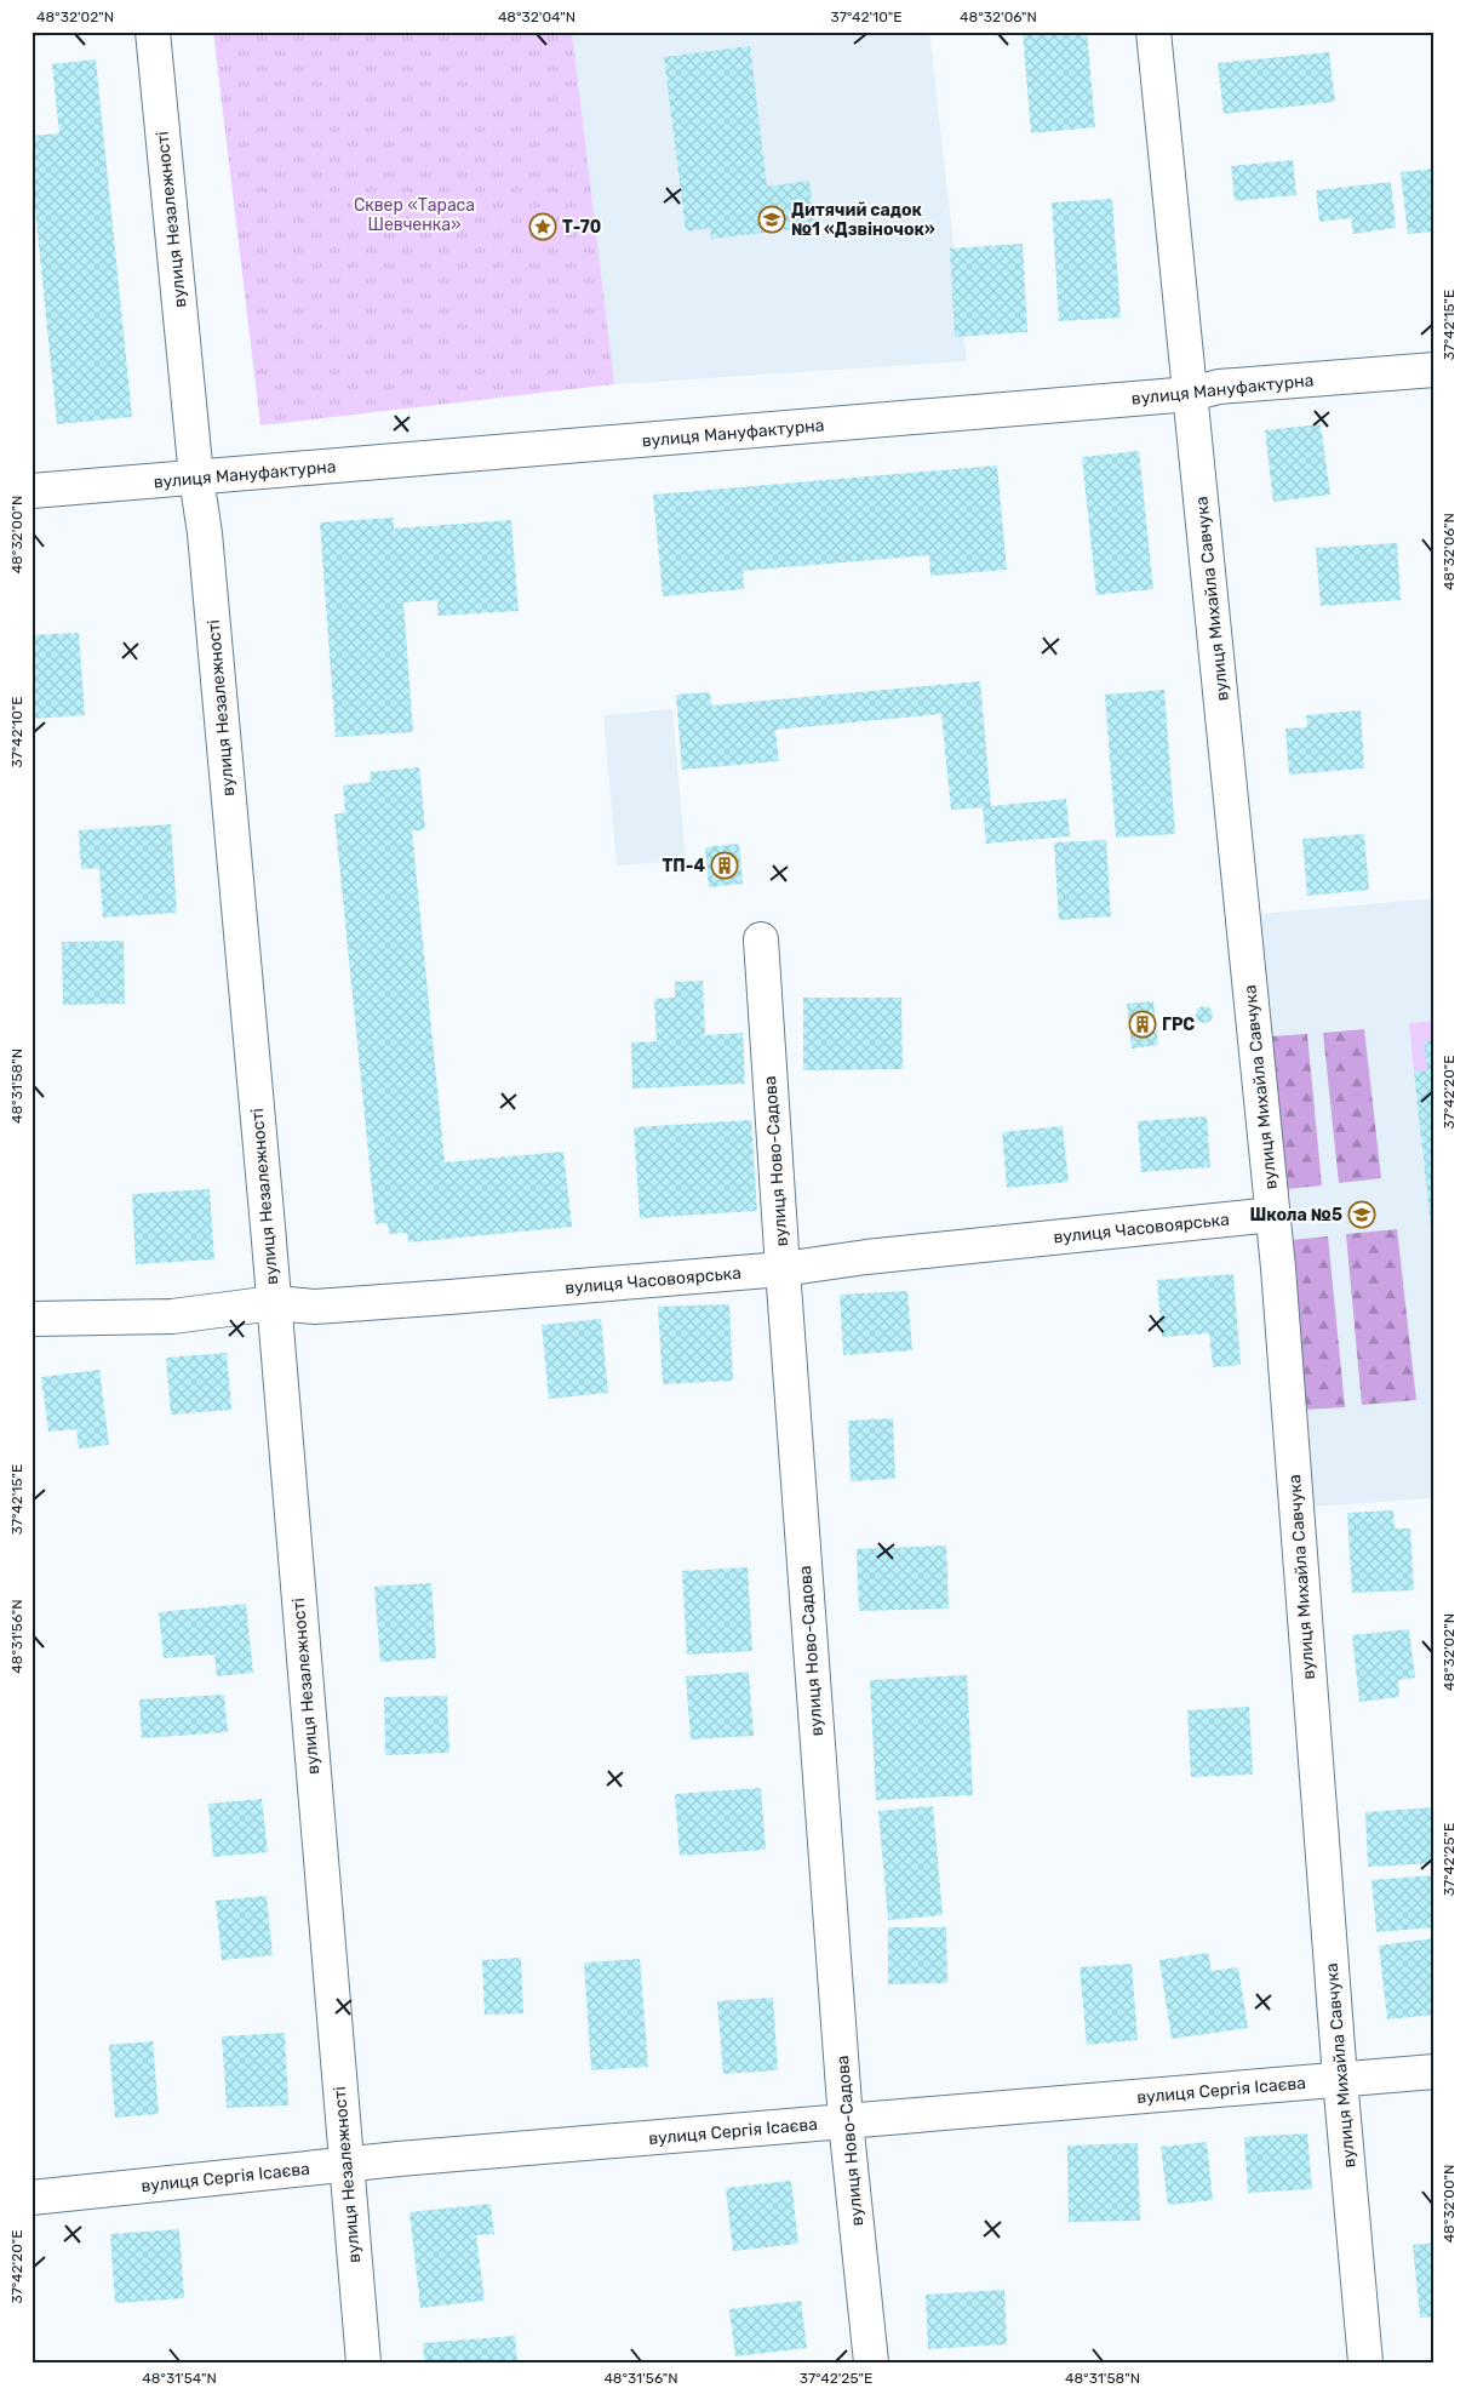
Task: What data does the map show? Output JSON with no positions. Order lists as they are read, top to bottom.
{
  "streets": {
    "street": [
      "вулиця Незалежності",
      "вулиця Мануфактурна",
      "вулиця Михайла Савчука",
      "вулиця Ново-Садова",
      "вулиця Часовоярська",
      "вулиця Сергія Ісаєва"
    ]
  },
  "crossings": [
    ["вулиця Незалежності", "вулиця Мануфактурна"],
    ["вулиця Незалежності", "вулиця Часовоярська"],
    ["вулиця Незалежності", "вулиця Сергія Ісаєва"],
    ["вулиця Мануфактурна", "вулиця Михайла Савчука"],
    ["вулиця Михайла Савчука", "вулиця Часовоярська"],
    ["вулиця Михайла Савчука", "вулиця Сергія Ісаєва"],
    ["вулиця Ново-Садова", "вулиця Часовоярська"],
    ["вулиця Ново-Садова", "вулиця Сергія Ісаєва"]
  ],
  "parks": ["Сквер «Тараса Шевченка»"],
  "places": {
    "school or university": ["Дитячий садок №1 «Дзвіночок»", "Школа №5"],
    "place": ["Т-70"],
    "building": ["ТП-4", "ГРС"]
  },
  "coordinates": [
    "48°32'02\"N",
    "48°32'04\"N",
    "37°42'10\"E",
    "48°32'06\"N",
    "37°42'15\"E",
    "48°32'00\"N",
    "48°31'58\"N",
    "37°42'20\"E",
    "48°31'56\"N",
    "37°42'25\"E",
    "48°31'54\"N"
  ]
}
